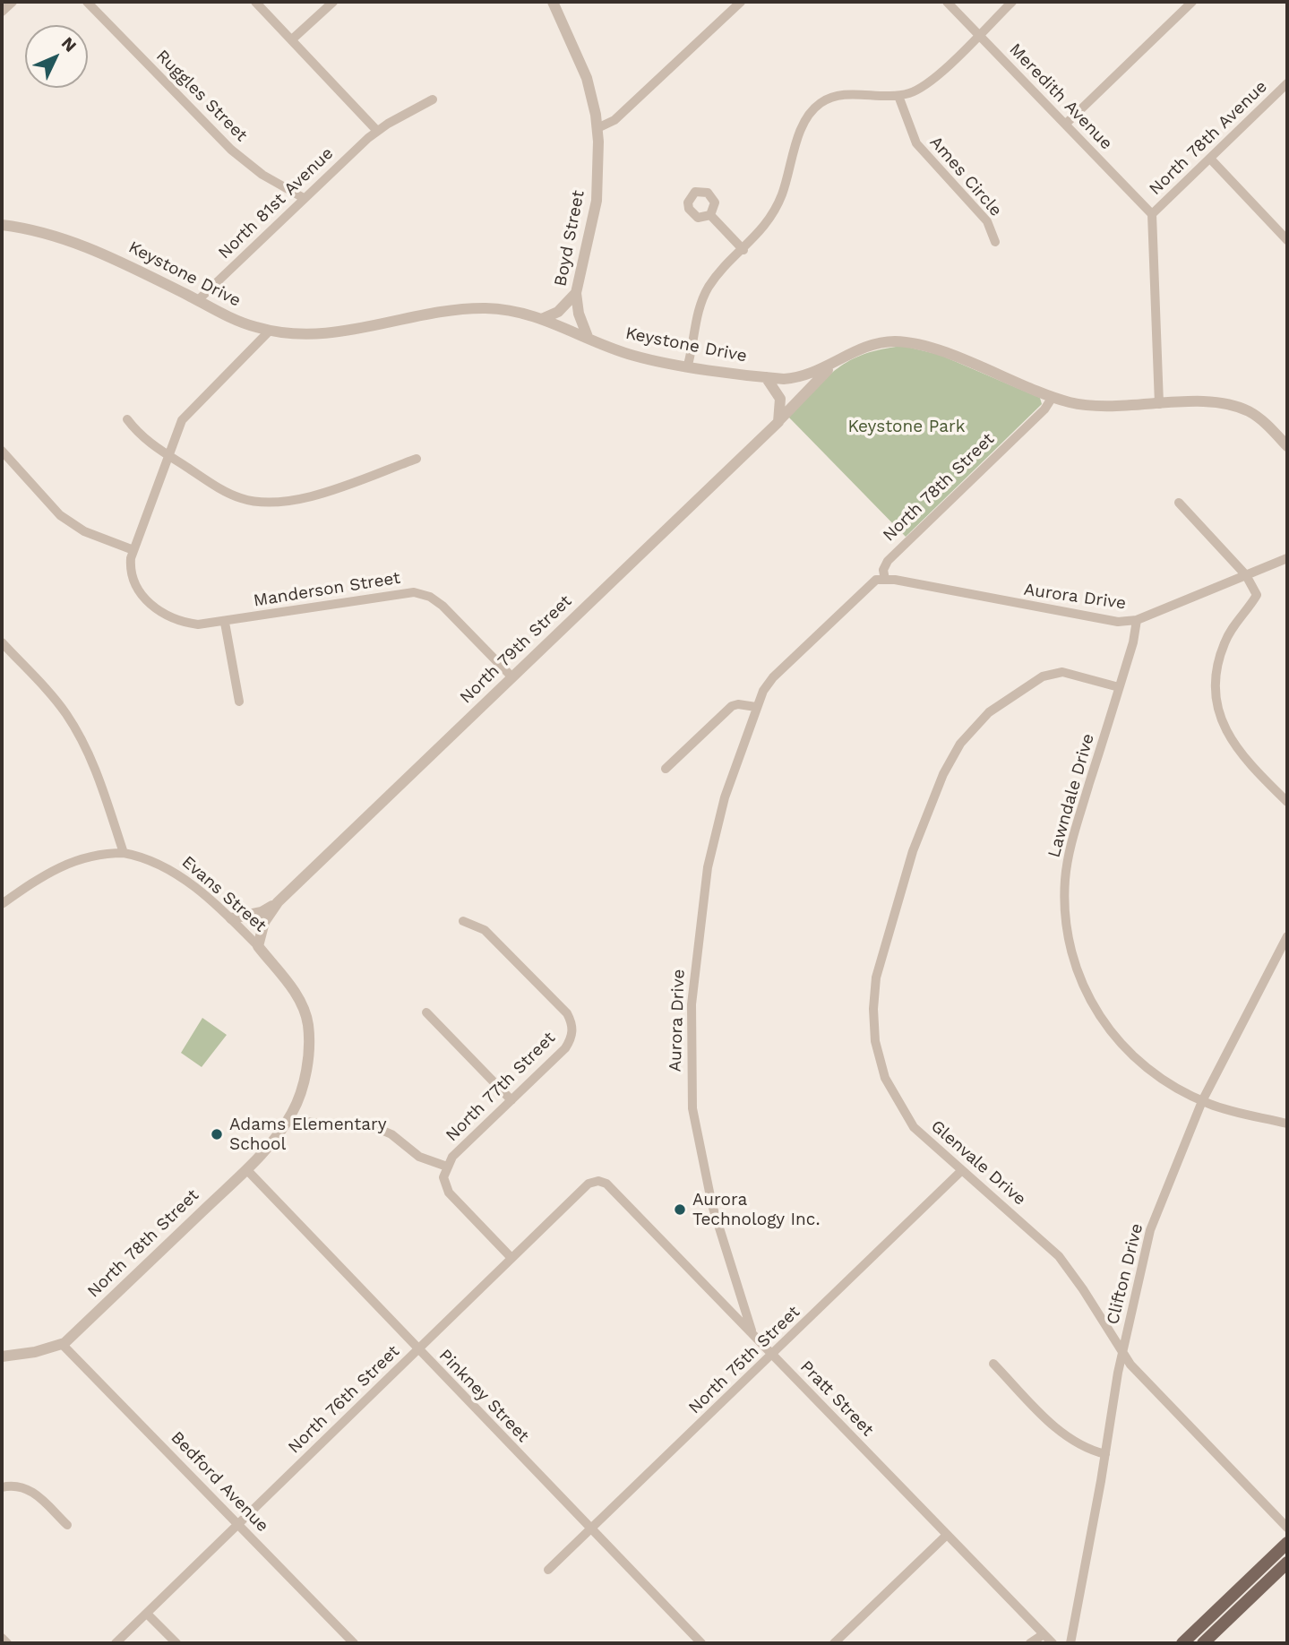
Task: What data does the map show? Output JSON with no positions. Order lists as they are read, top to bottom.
{
  "streets": {
    "street": [
      "Ruggles Street",
      "Meredith Avenue",
      "North 78th Avenue",
      "Ames Circle",
      "North 81st Avenue",
      "Boyd Street",
      "Keystone Drive",
      "North 78th Street",
      "Manderson Street",
      "Aurora Drive",
      "North 79th Street",
      "Lawndale Drive",
      "Evans Street",
      "North 77th Street",
      "Glenvale Drive",
      "Clifton Drive",
      "North 75th Street",
      "Pinkney Street",
      "Pratt Street",
      "North 76th Street",
      "Bedford Avenue"
    ]
  },
  "crossings": [
    ["Ruggles Street", "North 81st Avenue"],
    ["Meredith Avenue", "North 78th Avenue"],
    ["North 78th Avenue", "Keystone Drive"],
    ["North 81st Avenue", "Keystone Drive"],
    ["Boyd Street", "Keystone Drive"],
    ["Keystone Drive", "North 78th Street"],
    ["Keystone Drive", "North 79th Street"],
    ["North 78th Street", "Aurora Drive"],
    ["North 78th Street", "Evans Street"],
    ["North 78th Street", "Pinkney Street"],
    ["North 78th Street", "Bedford Avenue"],
    ["Manderson Street", "North 79th Street"],
    ["Aurora Drive", "Lawndale Drive"],
    ["Aurora Drive", "Pratt Street"],
    ["North 79th Street", "Evans Street"],
    ["Lawndale Drive", "Glenvale Drive"],
    ["Lawndale Drive", "Clifton Drive"],
    ["Glenvale Drive", "Clifton Drive"],
    ["Glenvale Drive", "North 75th Street"],
    ["North 75th Street", "Pinkney Street"],
    ["North 75th Street", "Pratt Street"],
    ["Pinkney Street", "North 76th Street"],
    ["Pratt Street", "North 76th Street"],
    ["North 76th Street", "Bedford Avenue"]
  ],
  "parks": ["Keystone Park"],
  "places": ["Adams Elementary School", "Aurora Technology Inc."],
  "north": "top right"
}
